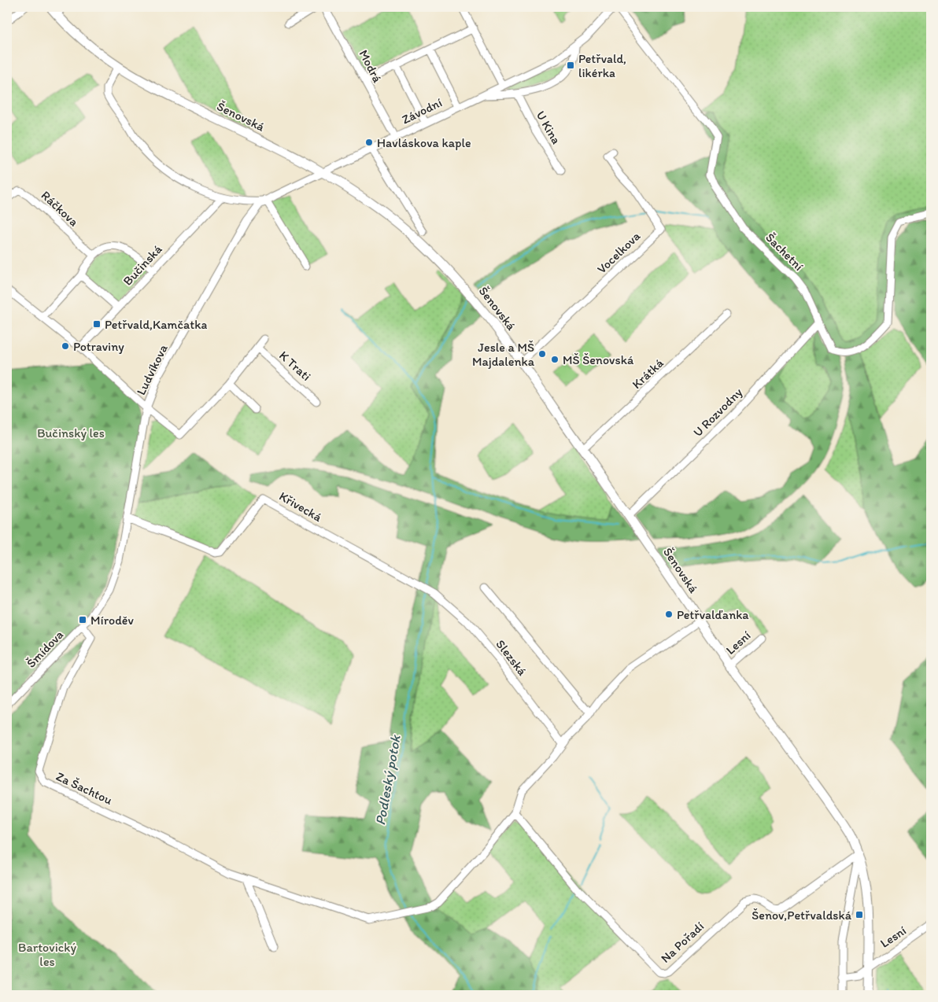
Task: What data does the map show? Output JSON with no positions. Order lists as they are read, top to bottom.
{
  "streets": {
    "main road": ["Šenovská"],
    "street": [
      "Modrá",
      "Závodní",
      "U Kina",
      "Ráčkova",
      "Šachetní",
      "Vocelkova",
      "Bučinská",
      "K Trati",
      "Ludvíkova",
      "Krátká",
      "U Rozvodny",
      "Křivecká",
      "Lesní",
      "Šmídova",
      "Slezská",
      "Za Šachtou",
      "Na Pořadí"
    ]
  },
  "crossings": [
    ["Modrá", "Závodní"],
    ["Závodní", "Šenovská"],
    ["Závodní", "U Kina"],
    ["Závodní", "Ludvíkova"],
    ["Šenovská", "Vocelkova"],
    ["Šenovská", "Ludvíkova"],
    ["Šenovská", "Krátká"],
    ["Šenovská", "U Rozvodny"],
    ["Šenovská", "Lesní"],
    ["Šenovská", "Na Pořadí"],
    ["Šachetní", "U Rozvodny"],
    ["Ludvíkova", "Křivecká"],
    ["Ludvíkova", "Šmídova"],
    ["Ludvíkova", "Za Šachtou"],
    ["Křivecká", "Slezská"],
    ["Šmídova", "Za Šachtou"],
    ["Za Šachtou", "Na Pořadí"]
  ],
  "water": ["Podleský potok"],
  "parks": ["Bučinský les", "Bartovický les"],
  "places": {
    "transit": [
      "Petřvald, likérka",
      "Petřvald,Kamčatka",
      "Míroděv",
      "Šenov,Petřvaldská"
    ],
    "other": [
      "Havláskova kaple",
      "Potraviny",
      "Jesle a MŠ Majdalenka",
      "MŠ Šenovská",
      "Petřvalďanka"
    ]
  }
}
